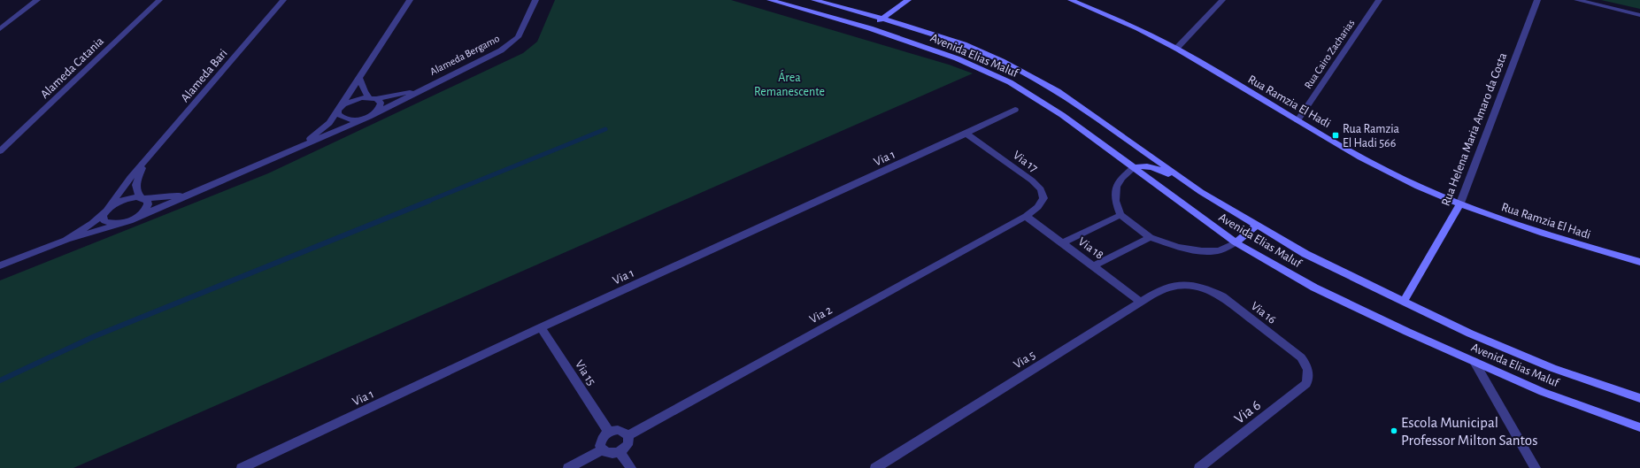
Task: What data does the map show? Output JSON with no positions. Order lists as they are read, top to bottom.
{
  "streets": {
    "street": [
      "Rua Cairo Zacharias",
      "Alameda Bergamo",
      "Avenida Elias Maluf",
      "Alameda Catania",
      "Alameda Bari",
      "Rua Ramzia El Hadi",
      "Rua Helena Maria Amaro da Costa",
      "Via 1",
      "Via 17",
      "Via 18",
      "Via 16",
      "Via 2",
      "Via 5",
      "Via 15",
      "Via 6"
    ]
  },
  "crossings": [
    ["Rua Cairo Zacharias", "Rua Ramzia El Hadi"],
    ["Alameda Bergamo", "Alameda Bari"],
    ["Avenida Elias Maluf", "Rua Helena Maria Amaro da Costa"],
    ["Rua Ramzia El Hadi", "Rua Helena Maria Amaro da Costa"],
    ["Via 1", "Via 17"],
    ["Via 1", "Via 15"],
    ["Via 17", "Via 18"],
    ["Via 17", "Via 2"],
    ["Via 18", "Via 2"],
    ["Via 18", "Via 5"],
    ["Via 16", "Via 5"],
    ["Via 16", "Via 6"],
    ["Via 2", "Via 15"]
  ],
  "parks": ["Área Remanescente"],
  "places": {
    "transit": ["Rua Ramzia El Hadi 566"],
    "other": ["Escola Municipal Professor Milton Santos"]
  }
}
